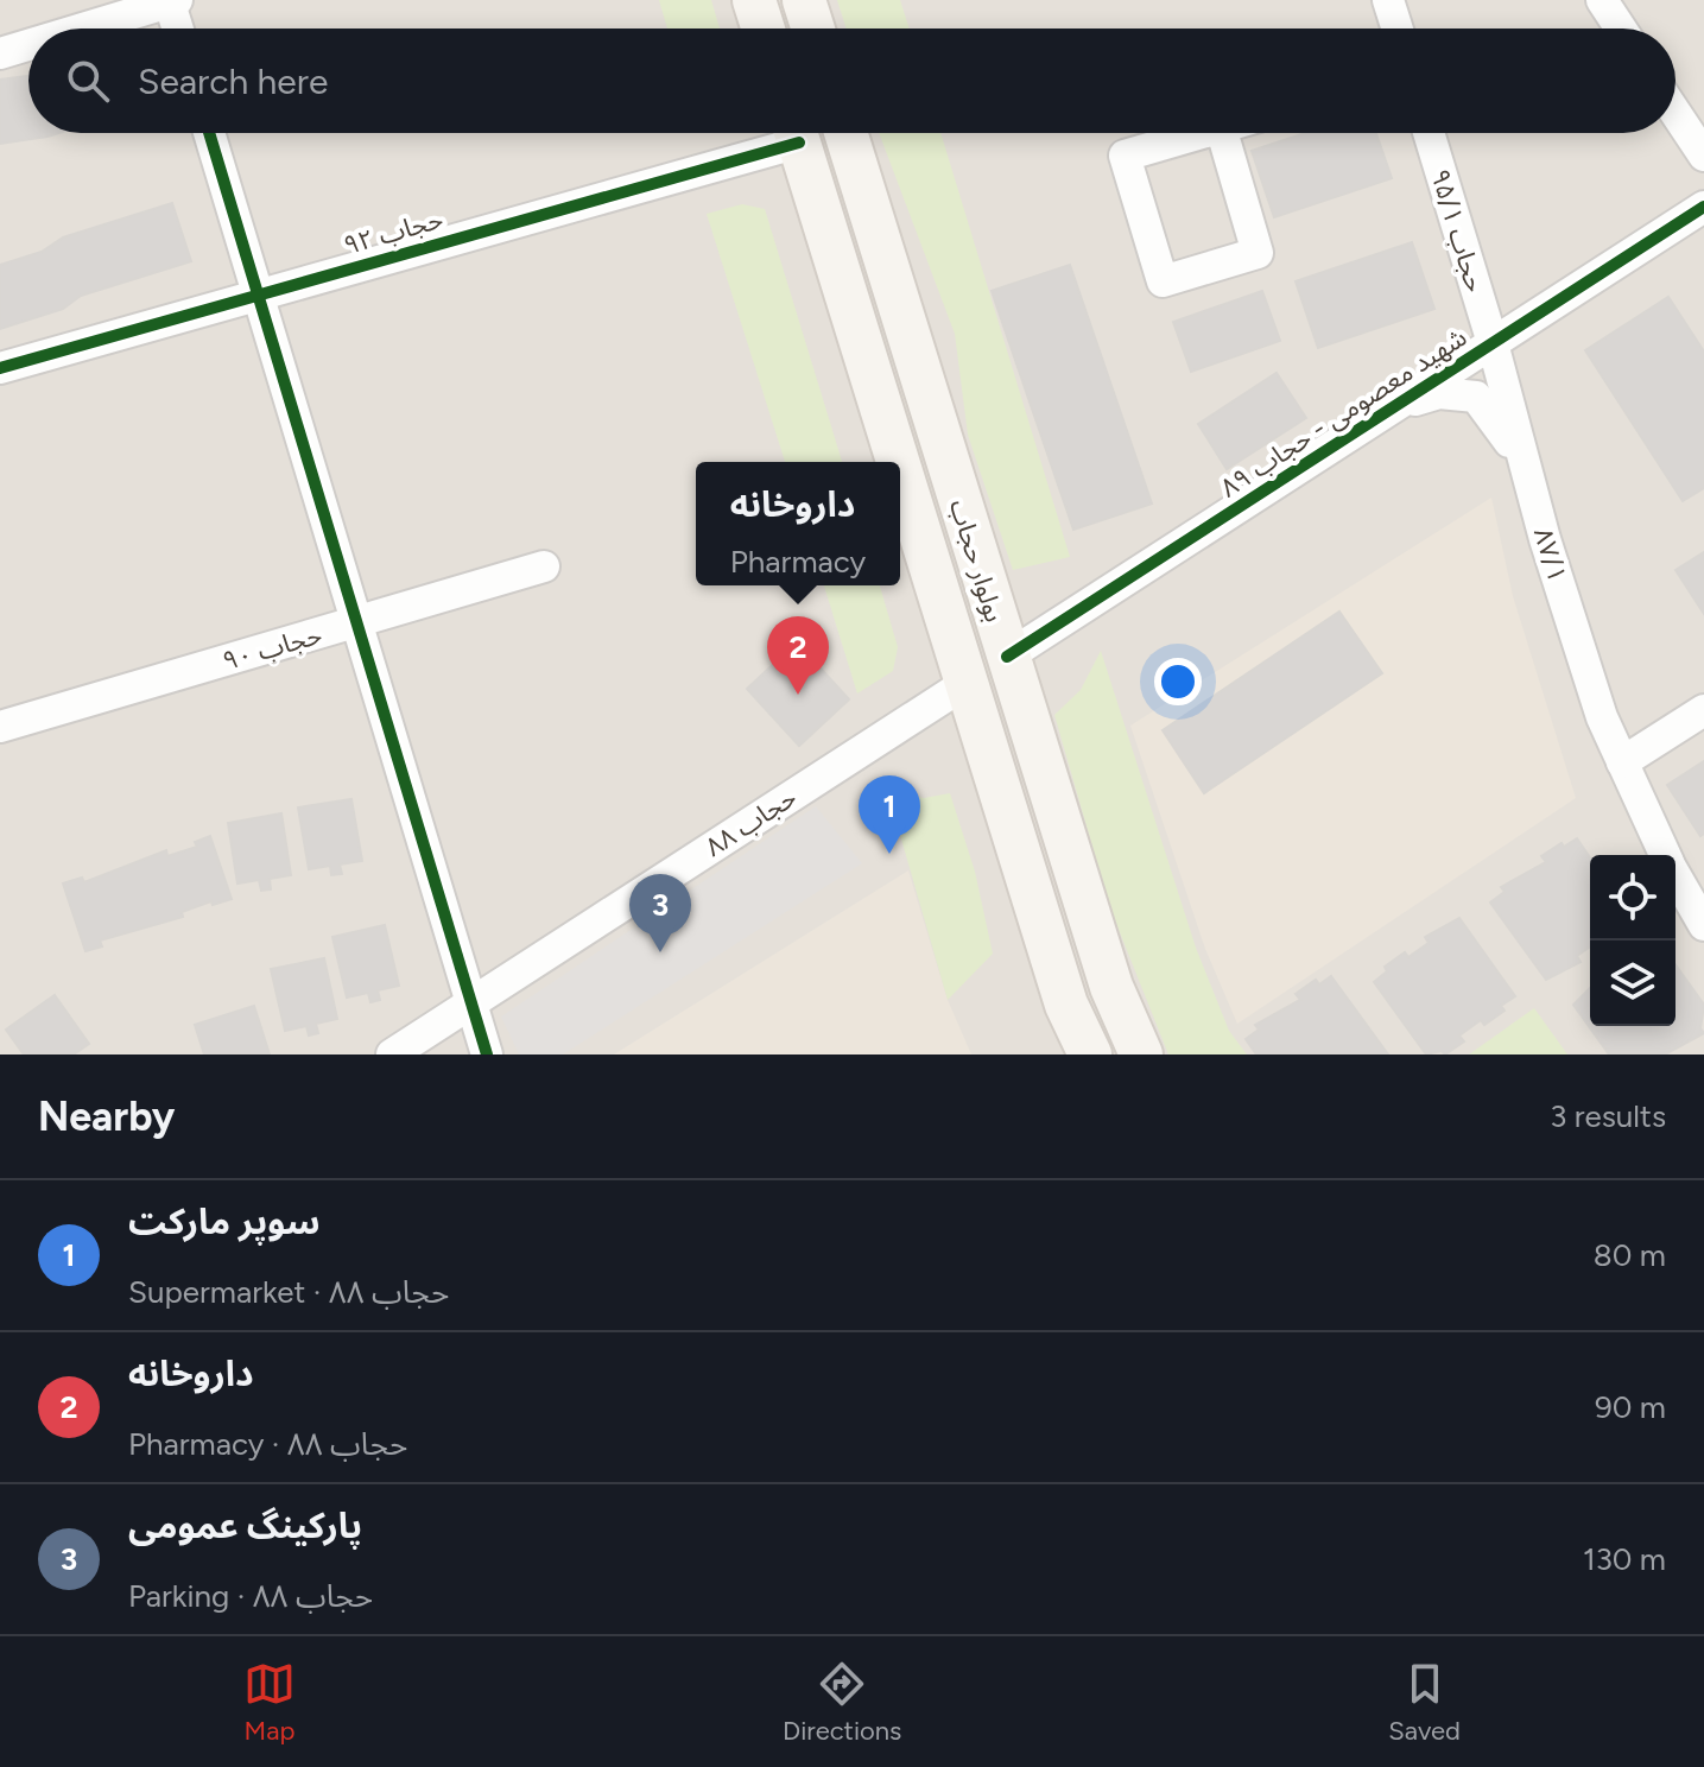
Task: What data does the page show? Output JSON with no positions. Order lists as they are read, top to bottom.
{
  "streets": {
    "main road": ["بولوار حجاب"],
    "street": [
      "حجاب ۹۵/۱",
      "حجاب ۹۲",
      "شهید معصومی - حجاب ۸۹",
      "۸۷/۱",
      "حجاب ۹۰",
      "حجاب ۸۸"
    ]
  },
  "crossings": [
    ["حجاب ۹۵/۱", "شهید معصومی - حجاب ۸۹"],
    ["حجاب ۹۵/۱", "۸۷/۱"],
    ["شهید معصومی - حجاب ۸۹", "۸۷/۱"],
    ["شهید معصومی - حجاب ۸۹", "بولوار حجاب"],
    ["بولوار حجاب", "حجاب ۸۸"]
  ],
  "page": {
    "search": "Search here",
    "popup": ["داروخانه", "Pharmacy"],
    "pins": ["2", "1", "3"],
    "heading": ["Nearby", "3 results"],
    "list": [
      {
        "mark": "1",
        "name": "سوپر مارکت",
        "note": "Supermarket · حجاب ۸۸",
        "value": "80 m"
      },
      {
        "mark": "2",
        "name": "داروخانه",
        "note": "Pharmacy · حجاب ۸۸",
        "value": "90 m"
      },
      {
        "mark": "3",
        "name": "پارکینگ عمومی",
        "note": "Parking · حجاب ۸۸",
        "value": "130 m"
      }
    ],
    "nav": ["Map", "Directions", "Saved"]
  }
}
